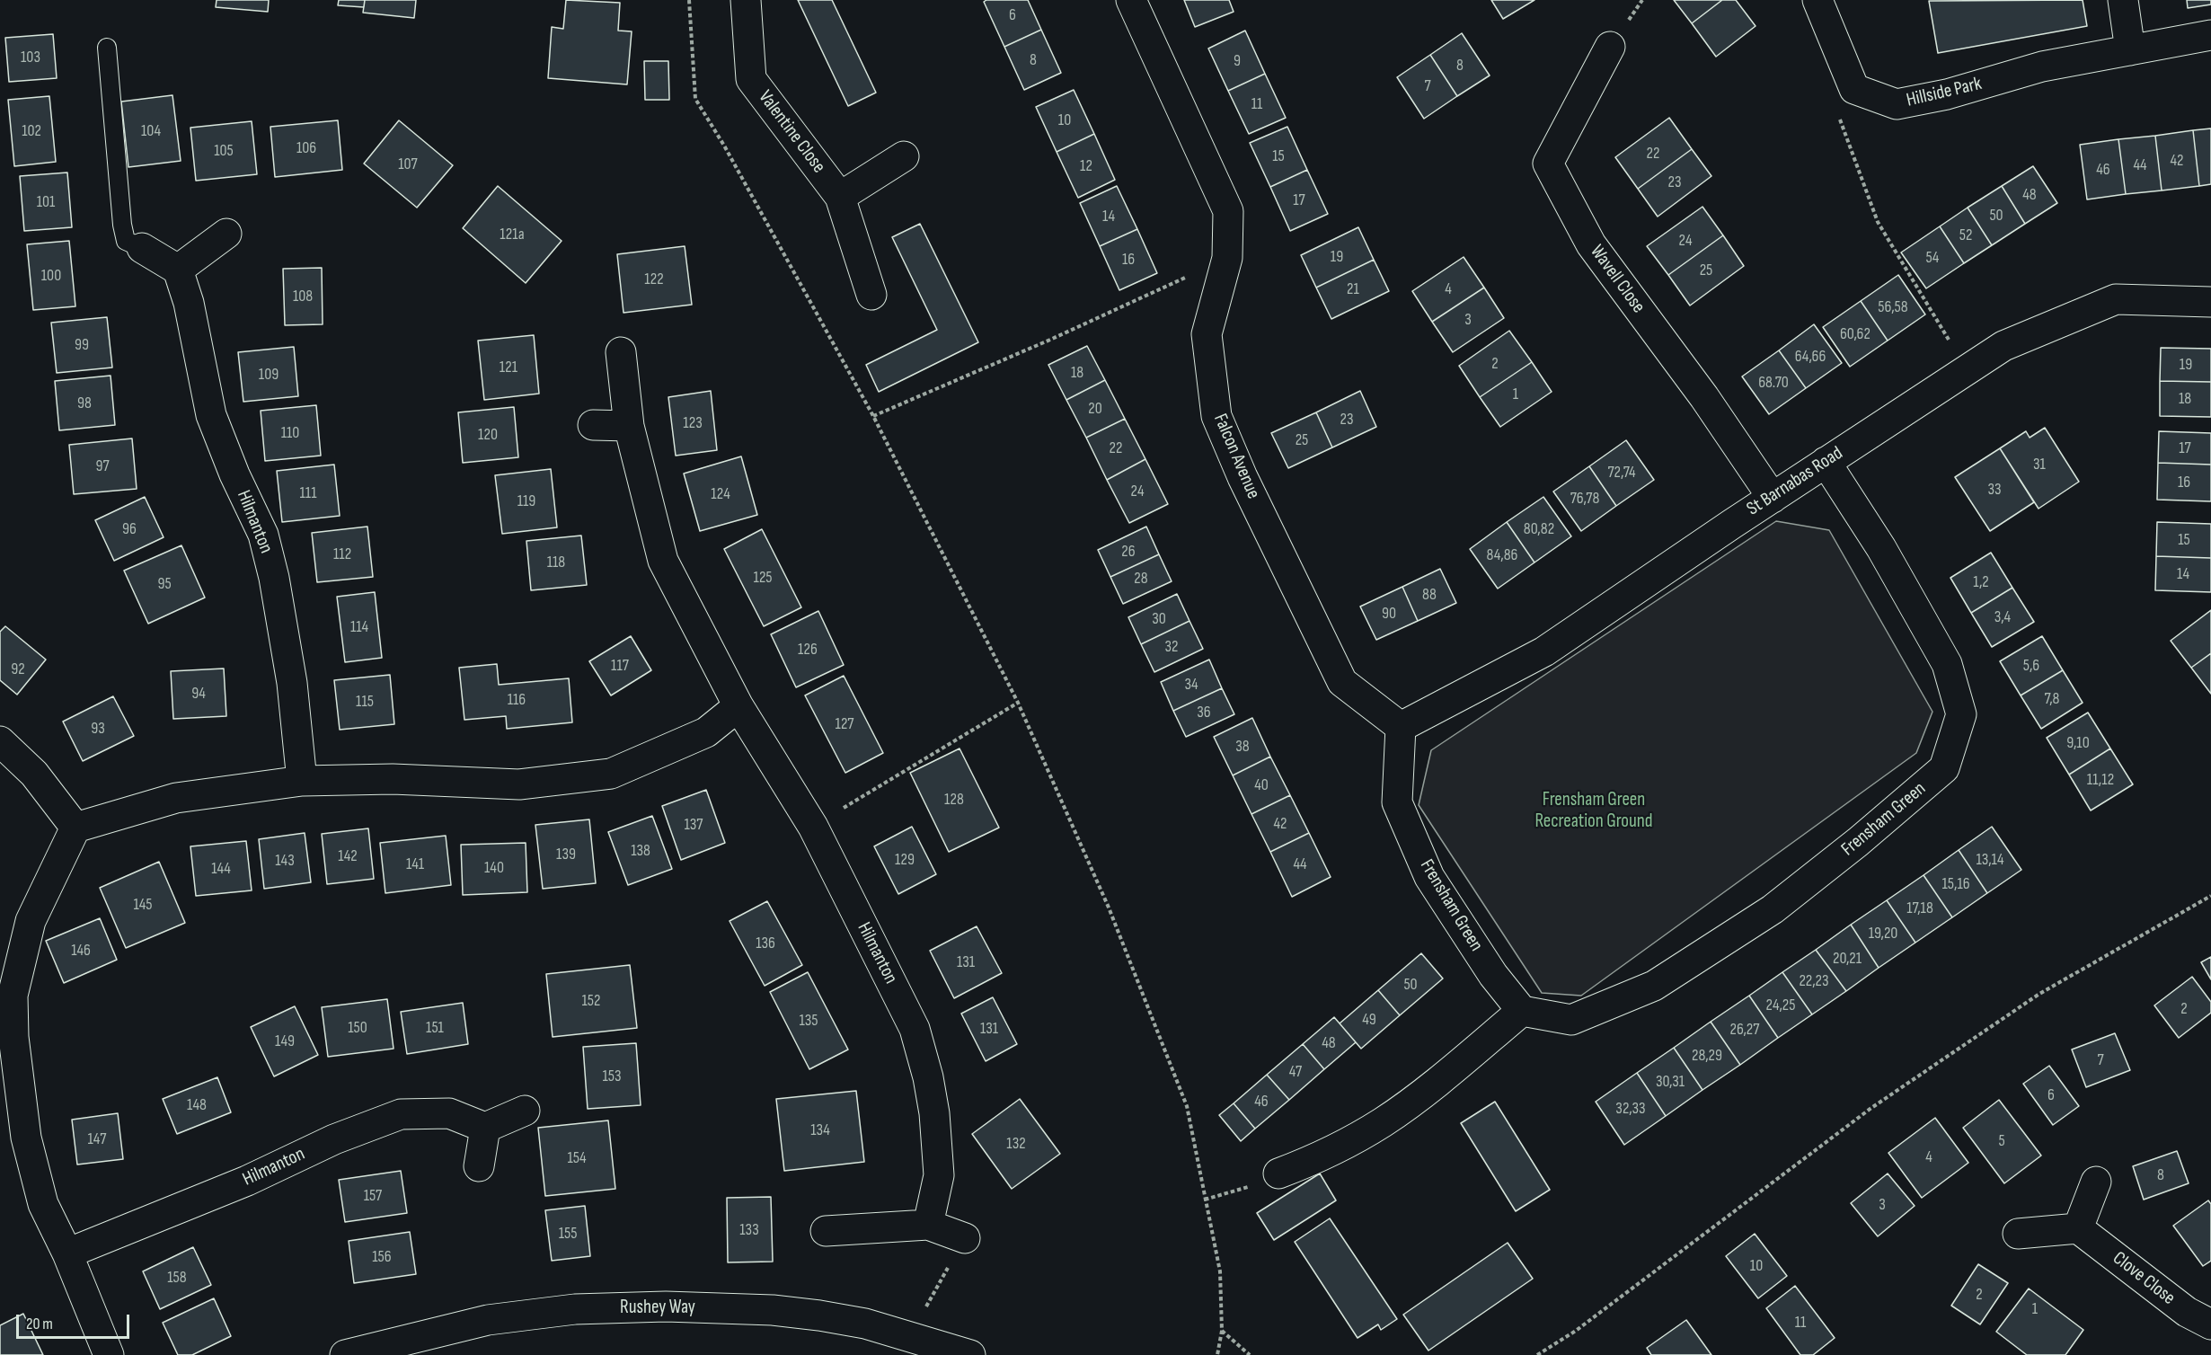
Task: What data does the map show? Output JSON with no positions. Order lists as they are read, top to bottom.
{
  "streets": {
    "street": [
      "Hillside Park",
      "Valentine Close",
      "Wavell Close",
      "Falcon Avenue",
      "St Barnabas Road",
      "Hilmanton",
      "Frensham Green",
      "Clove Close",
      "Rushey Way"
    ]
  },
  "crossings": [
    ["Wavell Close", "St Barnabas Road"],
    ["Falcon Avenue", "St Barnabas Road"],
    ["Falcon Avenue", "Frensham Green"],
    ["St Barnabas Road", "Frensham Green"]
  ],
  "parks": ["Frensham Green Recreation Ground"],
  "house_numbers": [
    "6",
    "103",
    "8",
    "9",
    "8",
    "7",
    "11",
    "10",
    "102",
    "104",
    "106",
    "105",
    "22",
    "15",
    "42",
    "107",
    "44",
    "12",
    "46",
    "23",
    "48",
    "17",
    "101",
    "50",
    "14",
    "121a",
    "52",
    "24",
    "19",
    "54",
    "16",
    "25",
    "100",
    "122",
    "21",
    "4",
    "108",
    "56,58",
    "3",
    "60,62",
    "99",
    "64,66",
    "2",
    "19",
    "121",
    "18",
    "109",
    "68.70",
    "1",
    "18",
    "98",
    "20",
    "23",
    "123",
    "110",
    "120",
    "25",
    "22",
    "17",
    "31",
    "97",
    "72,74",
    "16",
    "33",
    "24",
    "111",
    "124",
    "76,78",
    "119",
    "96",
    "80,82",
    "15",
    "26",
    "112",
    "84,86",
    "118",
    "14",
    "125",
    "28",
    "1,2",
    "95",
    "88",
    "90",
    "3,4",
    "30",
    "114",
    "32",
    "126",
    "117",
    "5,6",
    "92",
    "34",
    "94",
    "7,8",
    "116",
    "115",
    "36",
    "127",
    "93",
    "9,10",
    "38",
    "11,12",
    "40",
    "128",
    "42",
    "137",
    "138",
    "139",
    "142",
    "129",
    "13,14",
    "143",
    "141",
    "44",
    "140",
    "144",
    "15,16",
    "145",
    "17,18",
    "19,20",
    "136",
    "146",
    "20,21",
    "131",
    "22,23",
    "50",
    "152",
    "24,25",
    "2",
    "49",
    "135",
    "150",
    "151",
    "131",
    "26,27",
    "149",
    "48",
    "28,29",
    "7",
    "47",
    "153",
    "30,31",
    "6",
    "46",
    "148",
    "32,33",
    "134",
    "147",
    "5",
    "132",
    "4",
    "154",
    "8",
    "157",
    "3",
    "133",
    "155",
    "156",
    "10",
    "158",
    "2",
    "1",
    "11"
  ],
  "scale_bar": "20 m"
}
